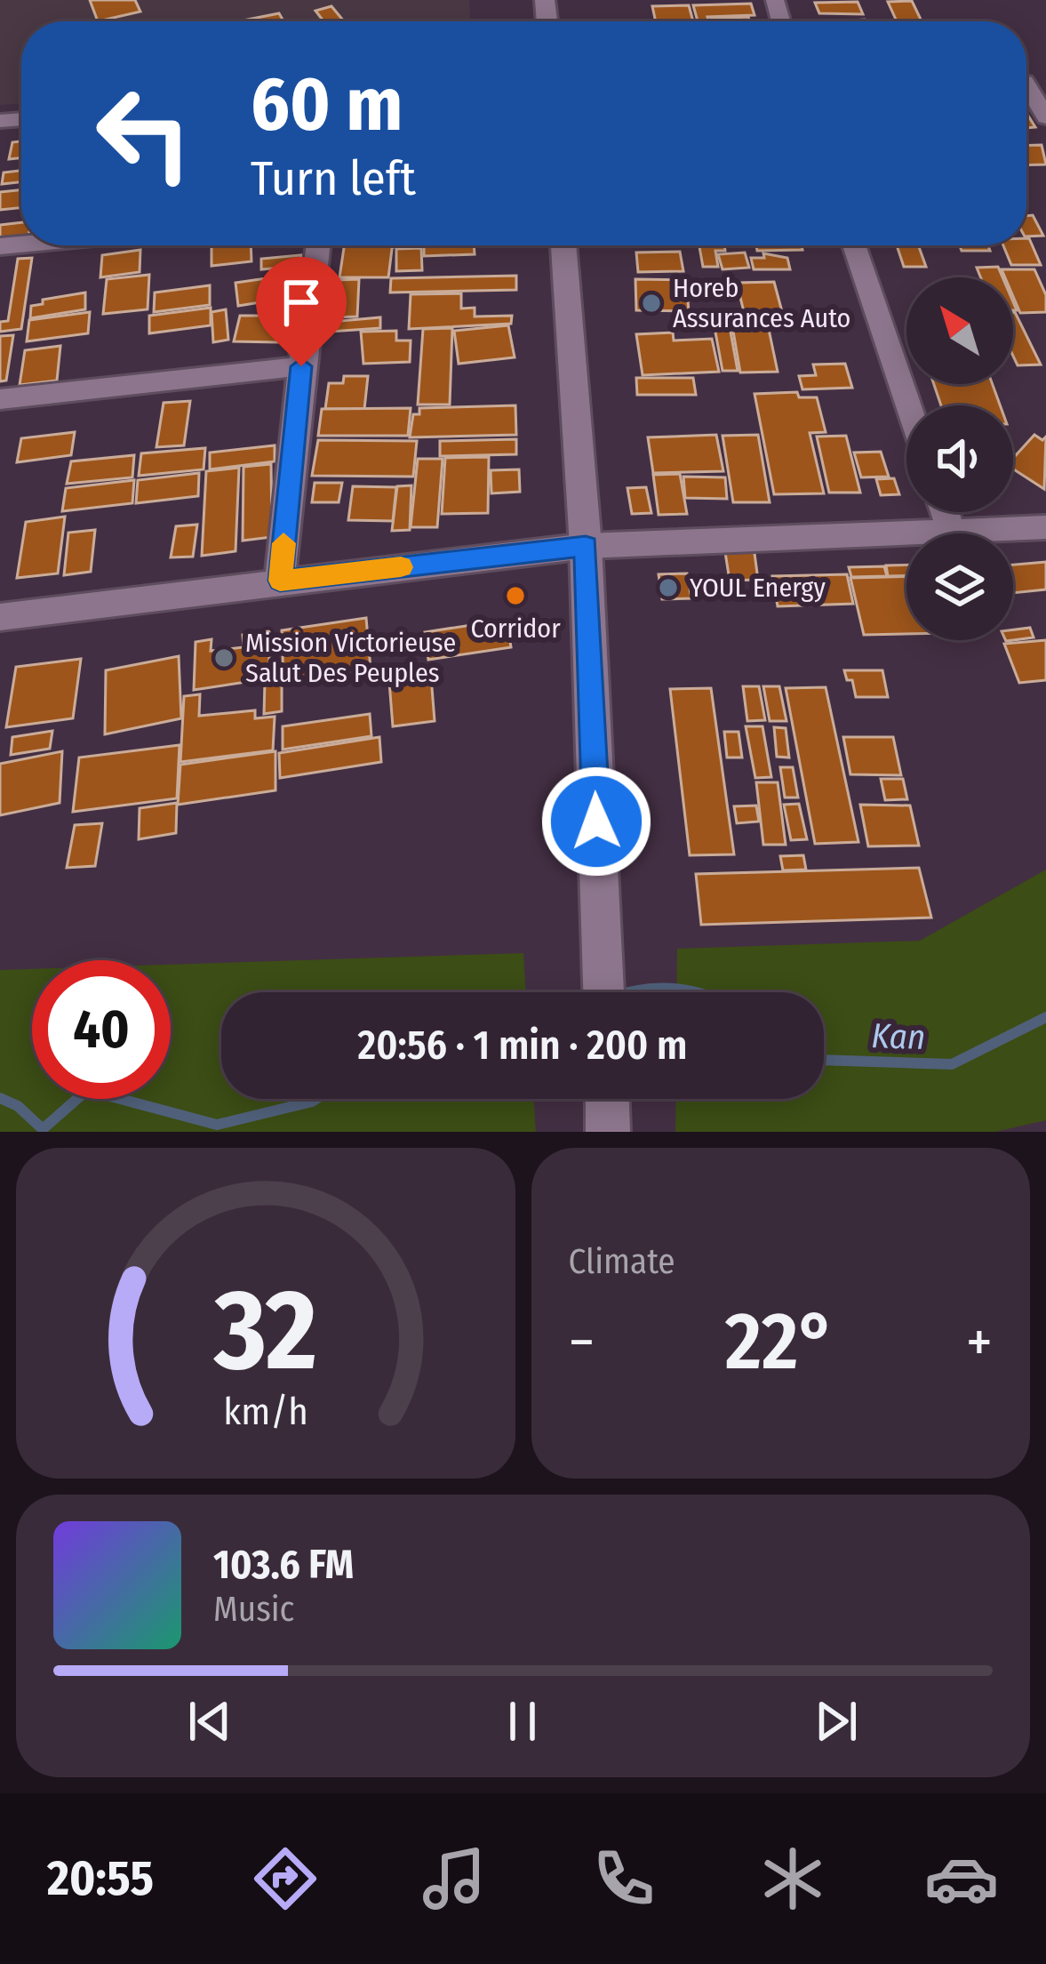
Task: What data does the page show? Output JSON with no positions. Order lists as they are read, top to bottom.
{
  "water": ["Kan"],
  "places": [
    "Horeb Assurances Auto",
    "YOUL Energy",
    "Corridor",
    "Mission Victorieuse Salut Des Peuples"
  ],
  "north": "top left",
  "page": {
    "turn": ["60 m", "Turn left"],
    "limit": "40",
    "trip": "20:56 · 1 min · 200 m",
    "tile": "Climate",
    "heat": ["−", "22°", "+"],
    "song": ["103.6 FM", "Music"],
    "tabs": "20:55",
    "gauge": ["32", "km/h"]
  }
}
